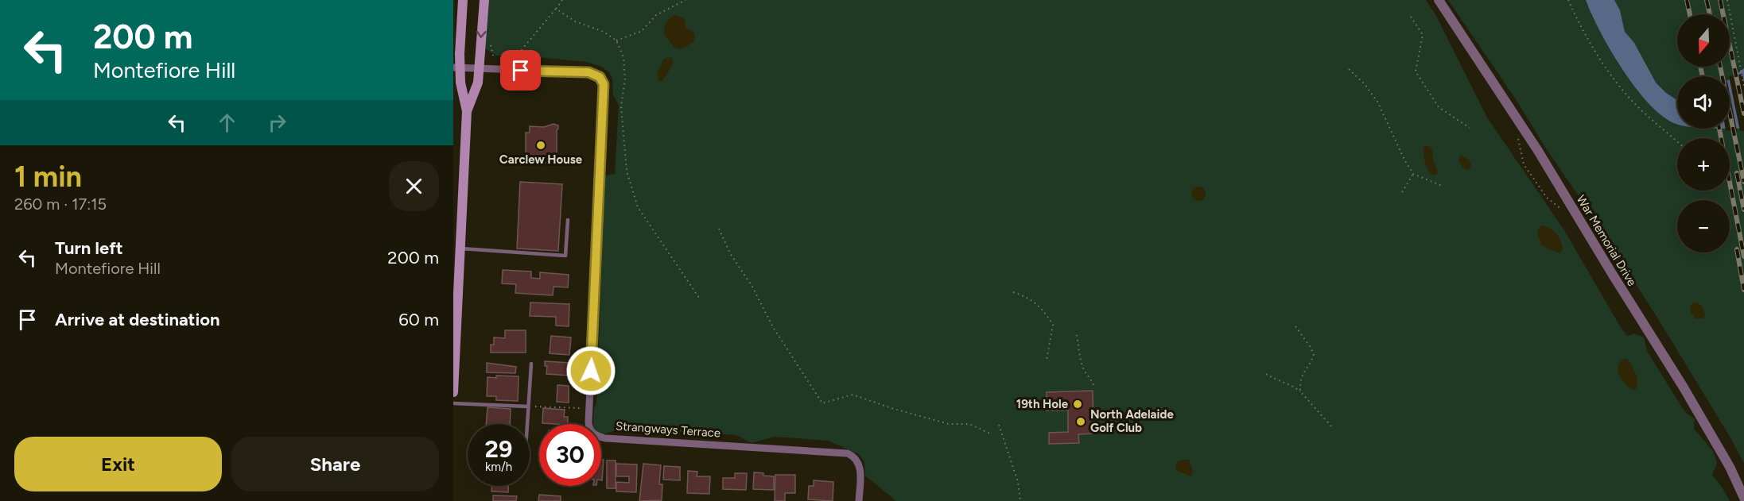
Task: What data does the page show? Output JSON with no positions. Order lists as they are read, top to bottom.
{
  "streets": {
    "street": ["War Memorial Drive", "Strangways Terrace"]
  },
  "places": ["Carclew House", "19th Hole", "North Adelaide Golf Club"],
  "north": "bottom",
  "page": {
    "turn": ["200 m", "Montefiore Hill"],
    "map_buttons": ["+", "−"],
    "heading": ["1 min", "260 m · 17:15"],
    "list": [
      {
        "name": "Turn left",
        "note": "Montefiore Hill",
        "value": "200 m"
      },
      {
        "name": "Arrive at destination",
        "value": "60 m"
      }
    ],
    "speed": "29 km/h",
    "limit": "30",
    "buttons": ["Exit", "Share"]
  }
}
